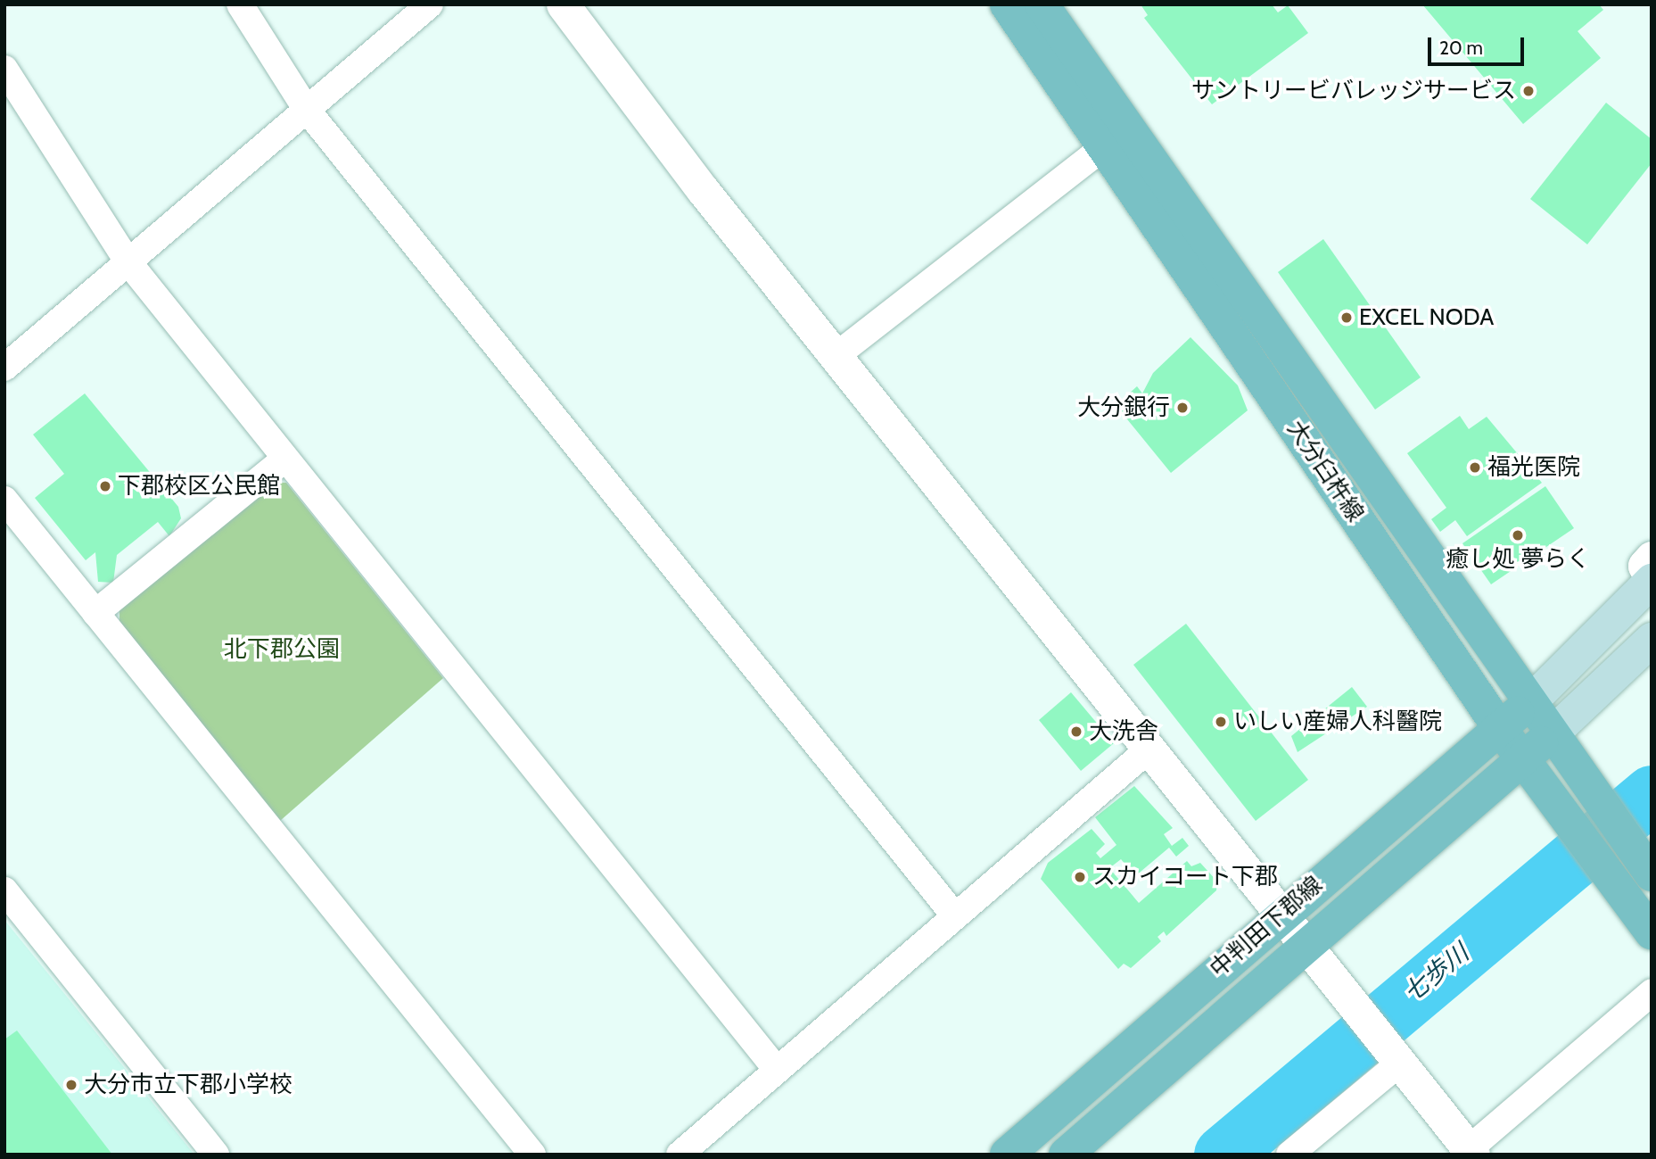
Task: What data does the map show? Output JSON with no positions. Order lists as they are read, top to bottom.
{
  "streets": {
    "main road": ["大分臼杵線", "中判田下郡線"]
  },
  "crossings": [
    ["大分臼杵線", "中判田下郡線"]
  ],
  "water": ["七歩川"],
  "parks": ["北下郡公園"],
  "places": [
    "サントリービバレッジサービス",
    "EXCEL NODA",
    "大分銀行",
    "福光医院",
    "下郡校区公民館",
    "癒し処 夢らく",
    "いしい産婦人科醫院",
    "大洗舎",
    "スカイコート下郡",
    "大分市立下郡小学校"
  ],
  "scale_bar": "20 m"
}
